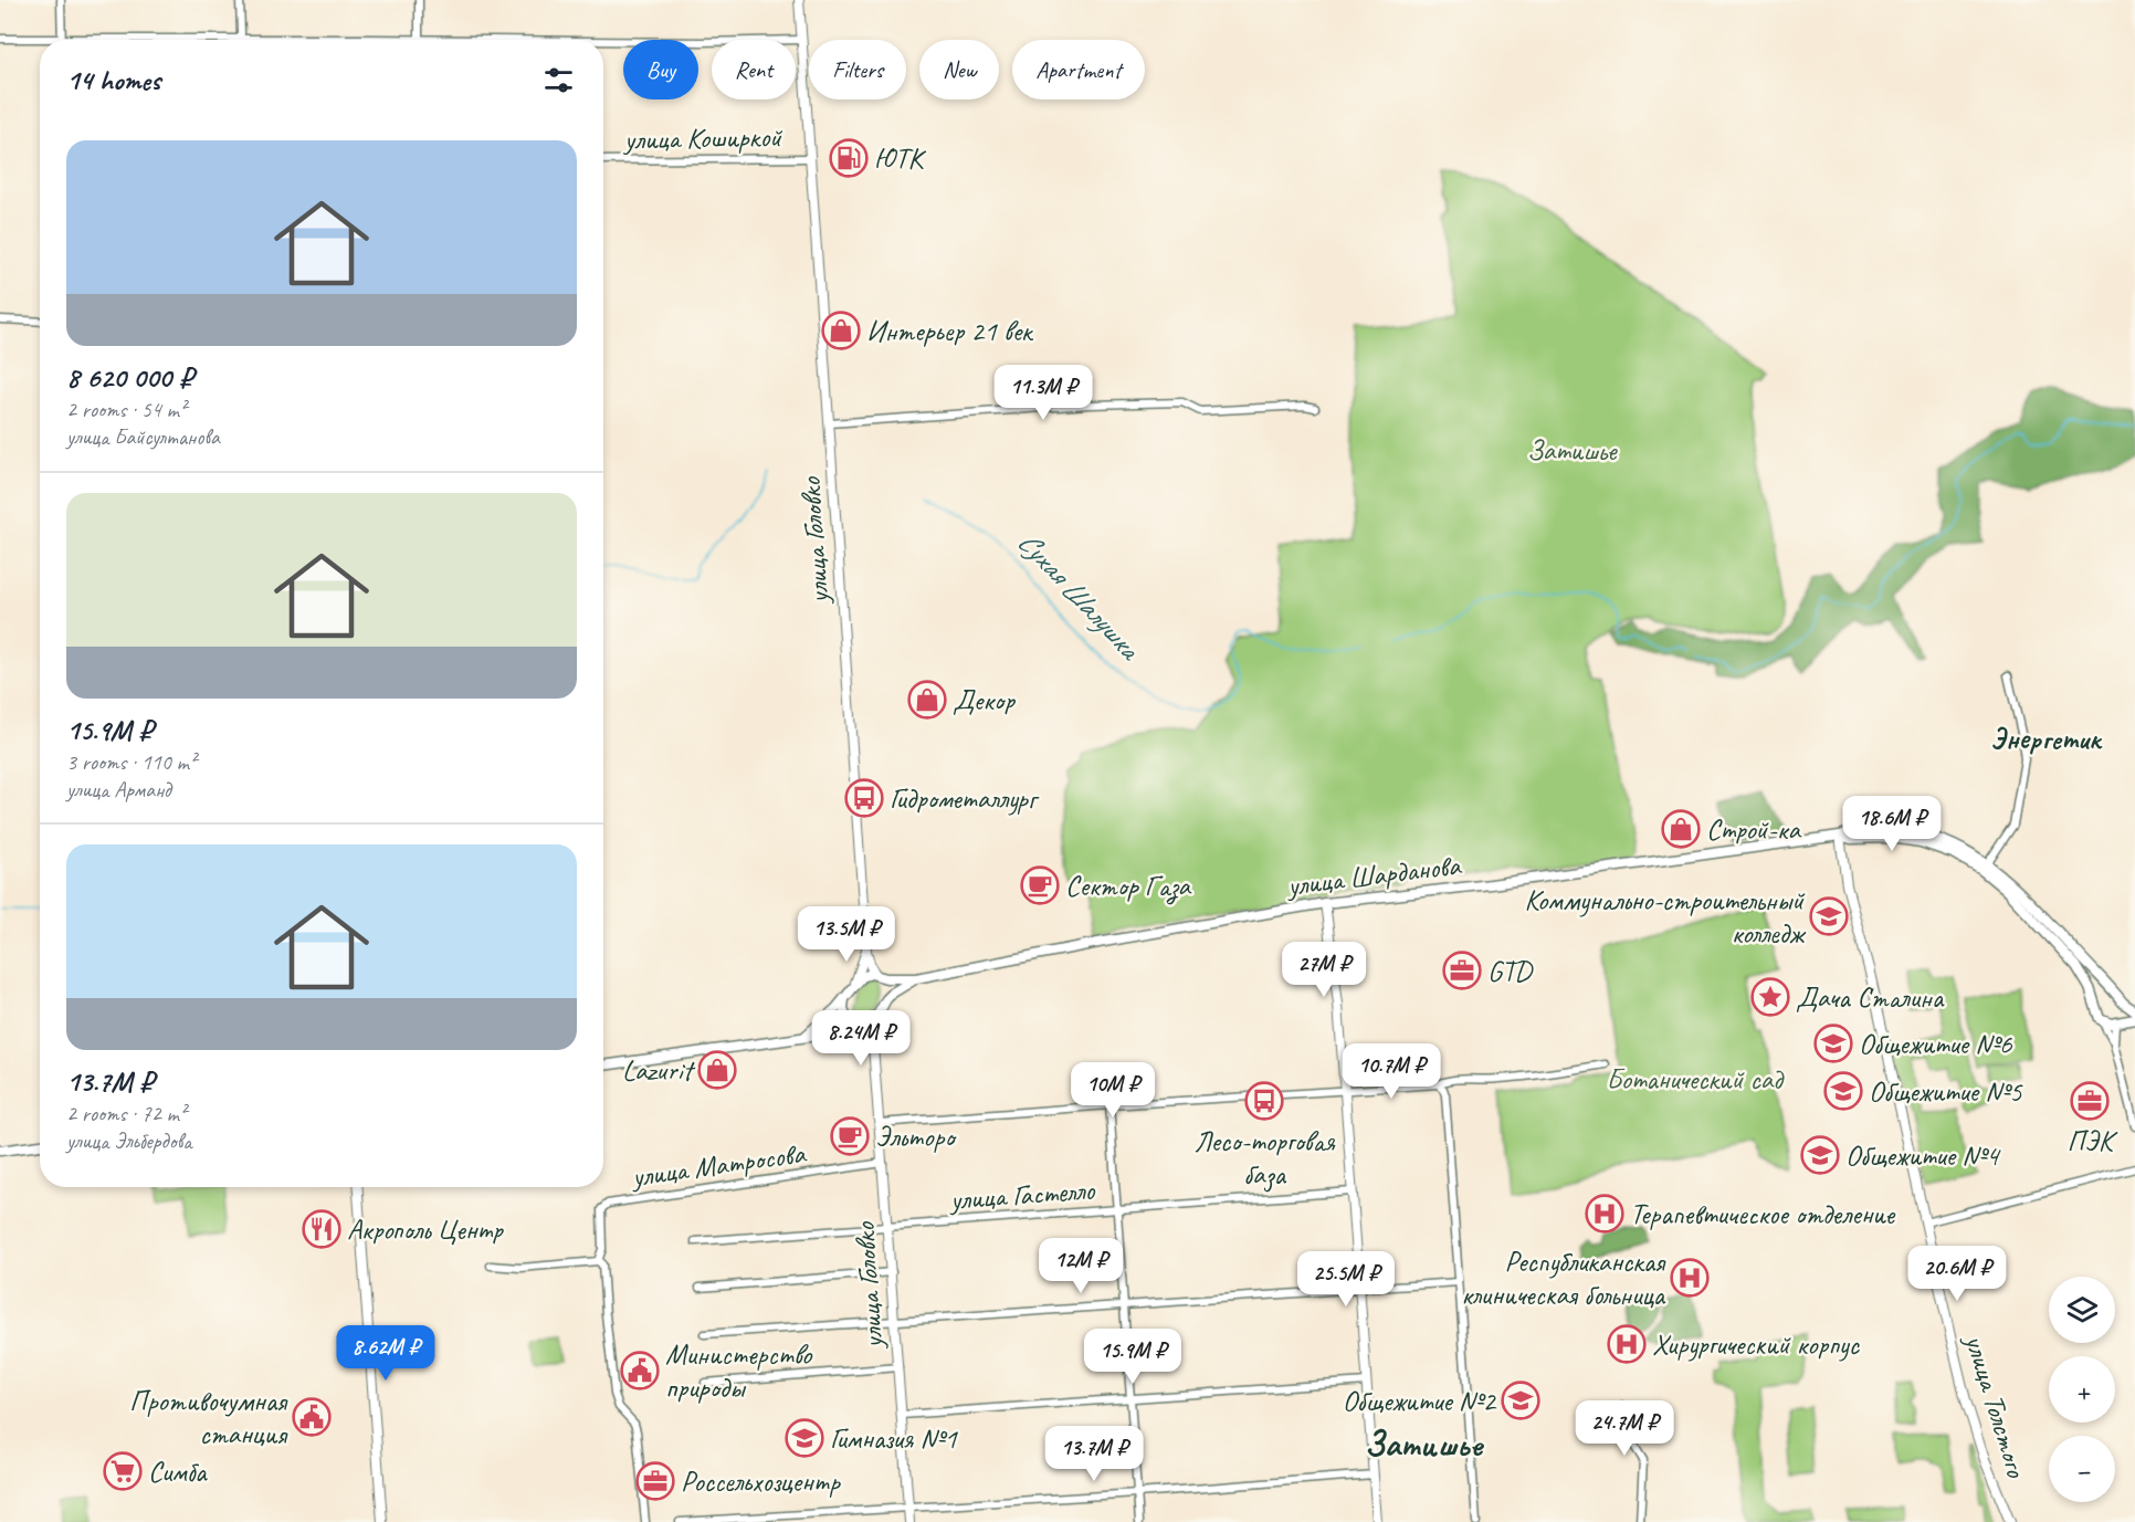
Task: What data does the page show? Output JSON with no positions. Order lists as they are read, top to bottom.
{
  "streets": {
    "main road": ["улица Шарданова"],
    "street": [
      "улица Коширкой",
      "улица Головко",
      "улица Матросова",
      "улица Гастелло",
      "улица Толстого"
    ]
  },
  "crossings": [
    ["улица Коширкой", "улица Головко"],
    ["улица Головко", "улица Матросова"],
    ["улица Головко", "улица Гастелло"],
    ["улица Шарданова", "улица Толстого"]
  ],
  "districts": ["Энергетик", "Затишье"],
  "water": ["Сухая Шалушка"],
  "parks": ["Затишье", "Ботанический сад"],
  "places": {
    "fuel station": ["ЮТК"],
    "shop": [
      "Интерьер 21 век",
      "Декор",
      "Строй-ка",
      "Lazurit"
    ],
    "bus stop": ["Гидрометаллург", "Лесо-торговая база"],
    "cafe": ["Сектор Газа", "Эльторо"],
    "school or university": [
      "Коммунально-строительный колледж",
      "Общежитие №6",
      "Общежитие №5",
      "Общежитие №4",
      "Общежитие №2",
      "Гимназия №1"
    ],
    "office": ["GTD", "ПЭК", "Россельхозцентр"],
    "place": ["Дача Сталина"],
    "hospital": ["Терапевтическое отделение", "Республиканская клиническая больница", "Хирургический корпус"],
    "restaurant": ["Акрополь Центр"],
    "public building": ["Министерство природы", "Противочумная станция"],
    "supermarket": ["Симба"]
  },
  "page": {
    "chip": [
      "Buy",
      "Rent",
      "Filters",
      "New",
      "Apartment"
    ],
    "heading": "14 homes",
    "list": [
      {
        "name": "8 620 000 ₽",
        "note": "2 rooms · 54 m² · улица Байсултанова"
      },
      {
        "name": "15.9M ₽",
        "note": "3 rooms · 110 m² · улица Арманд"
      },
      {
        "name": "13.7M ₽",
        "note": "2 rooms · 72 m² · улица Эльбердова"
      }
    ],
    "price": [
      "11.3M ₽",
      "18.6M ₽",
      "13.5M ₽",
      "27M ₽",
      "8.24M ₽",
      "10.7M ₽",
      "10M ₽",
      "12M ₽",
      "20.6M ₽",
      "25.5M ₽",
      "8.62M ₽",
      "15.9M ₽",
      "24.7M ₽",
      "13.7M ₽"
    ],
    "map_buttons": ["+", "−"]
  }
}
